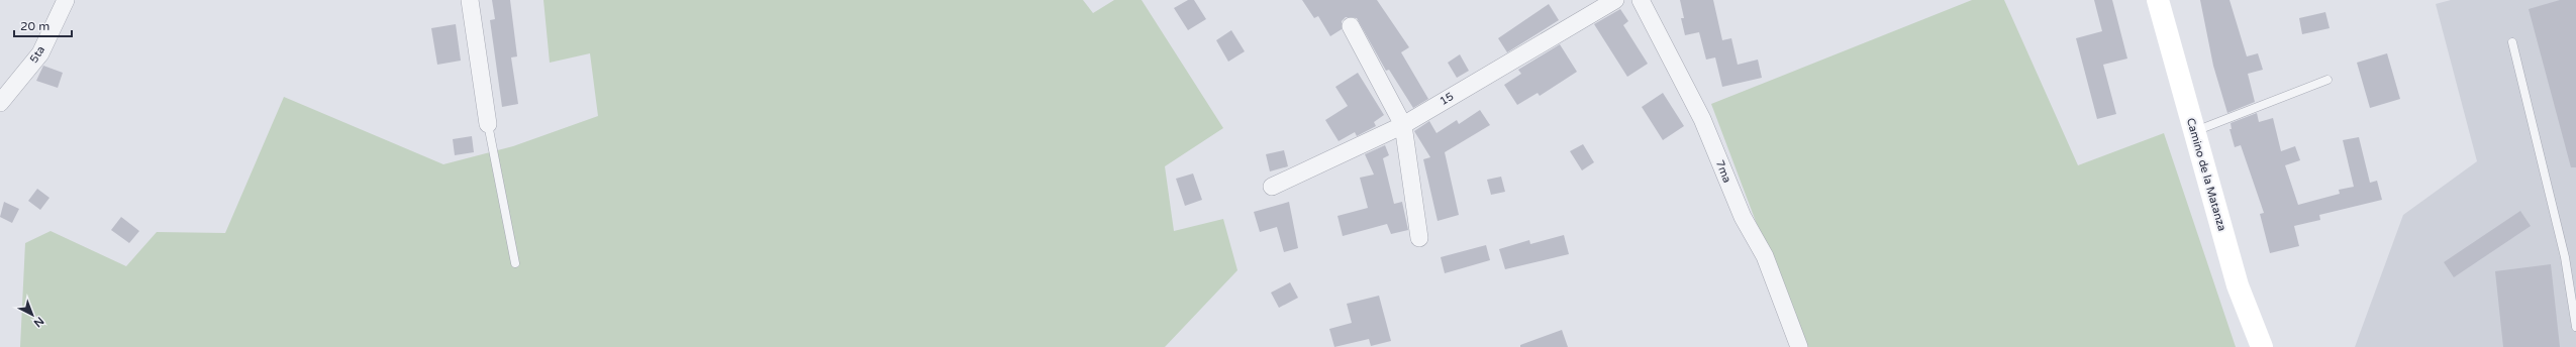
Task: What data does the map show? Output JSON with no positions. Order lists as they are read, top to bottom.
{
  "streets": {
    "main road": ["Camino de la Matanza"],
    "street": ["5ta", "15", "7ma"]
  },
  "scale_bar": "20 m",
  "north": "bottom right"
}
